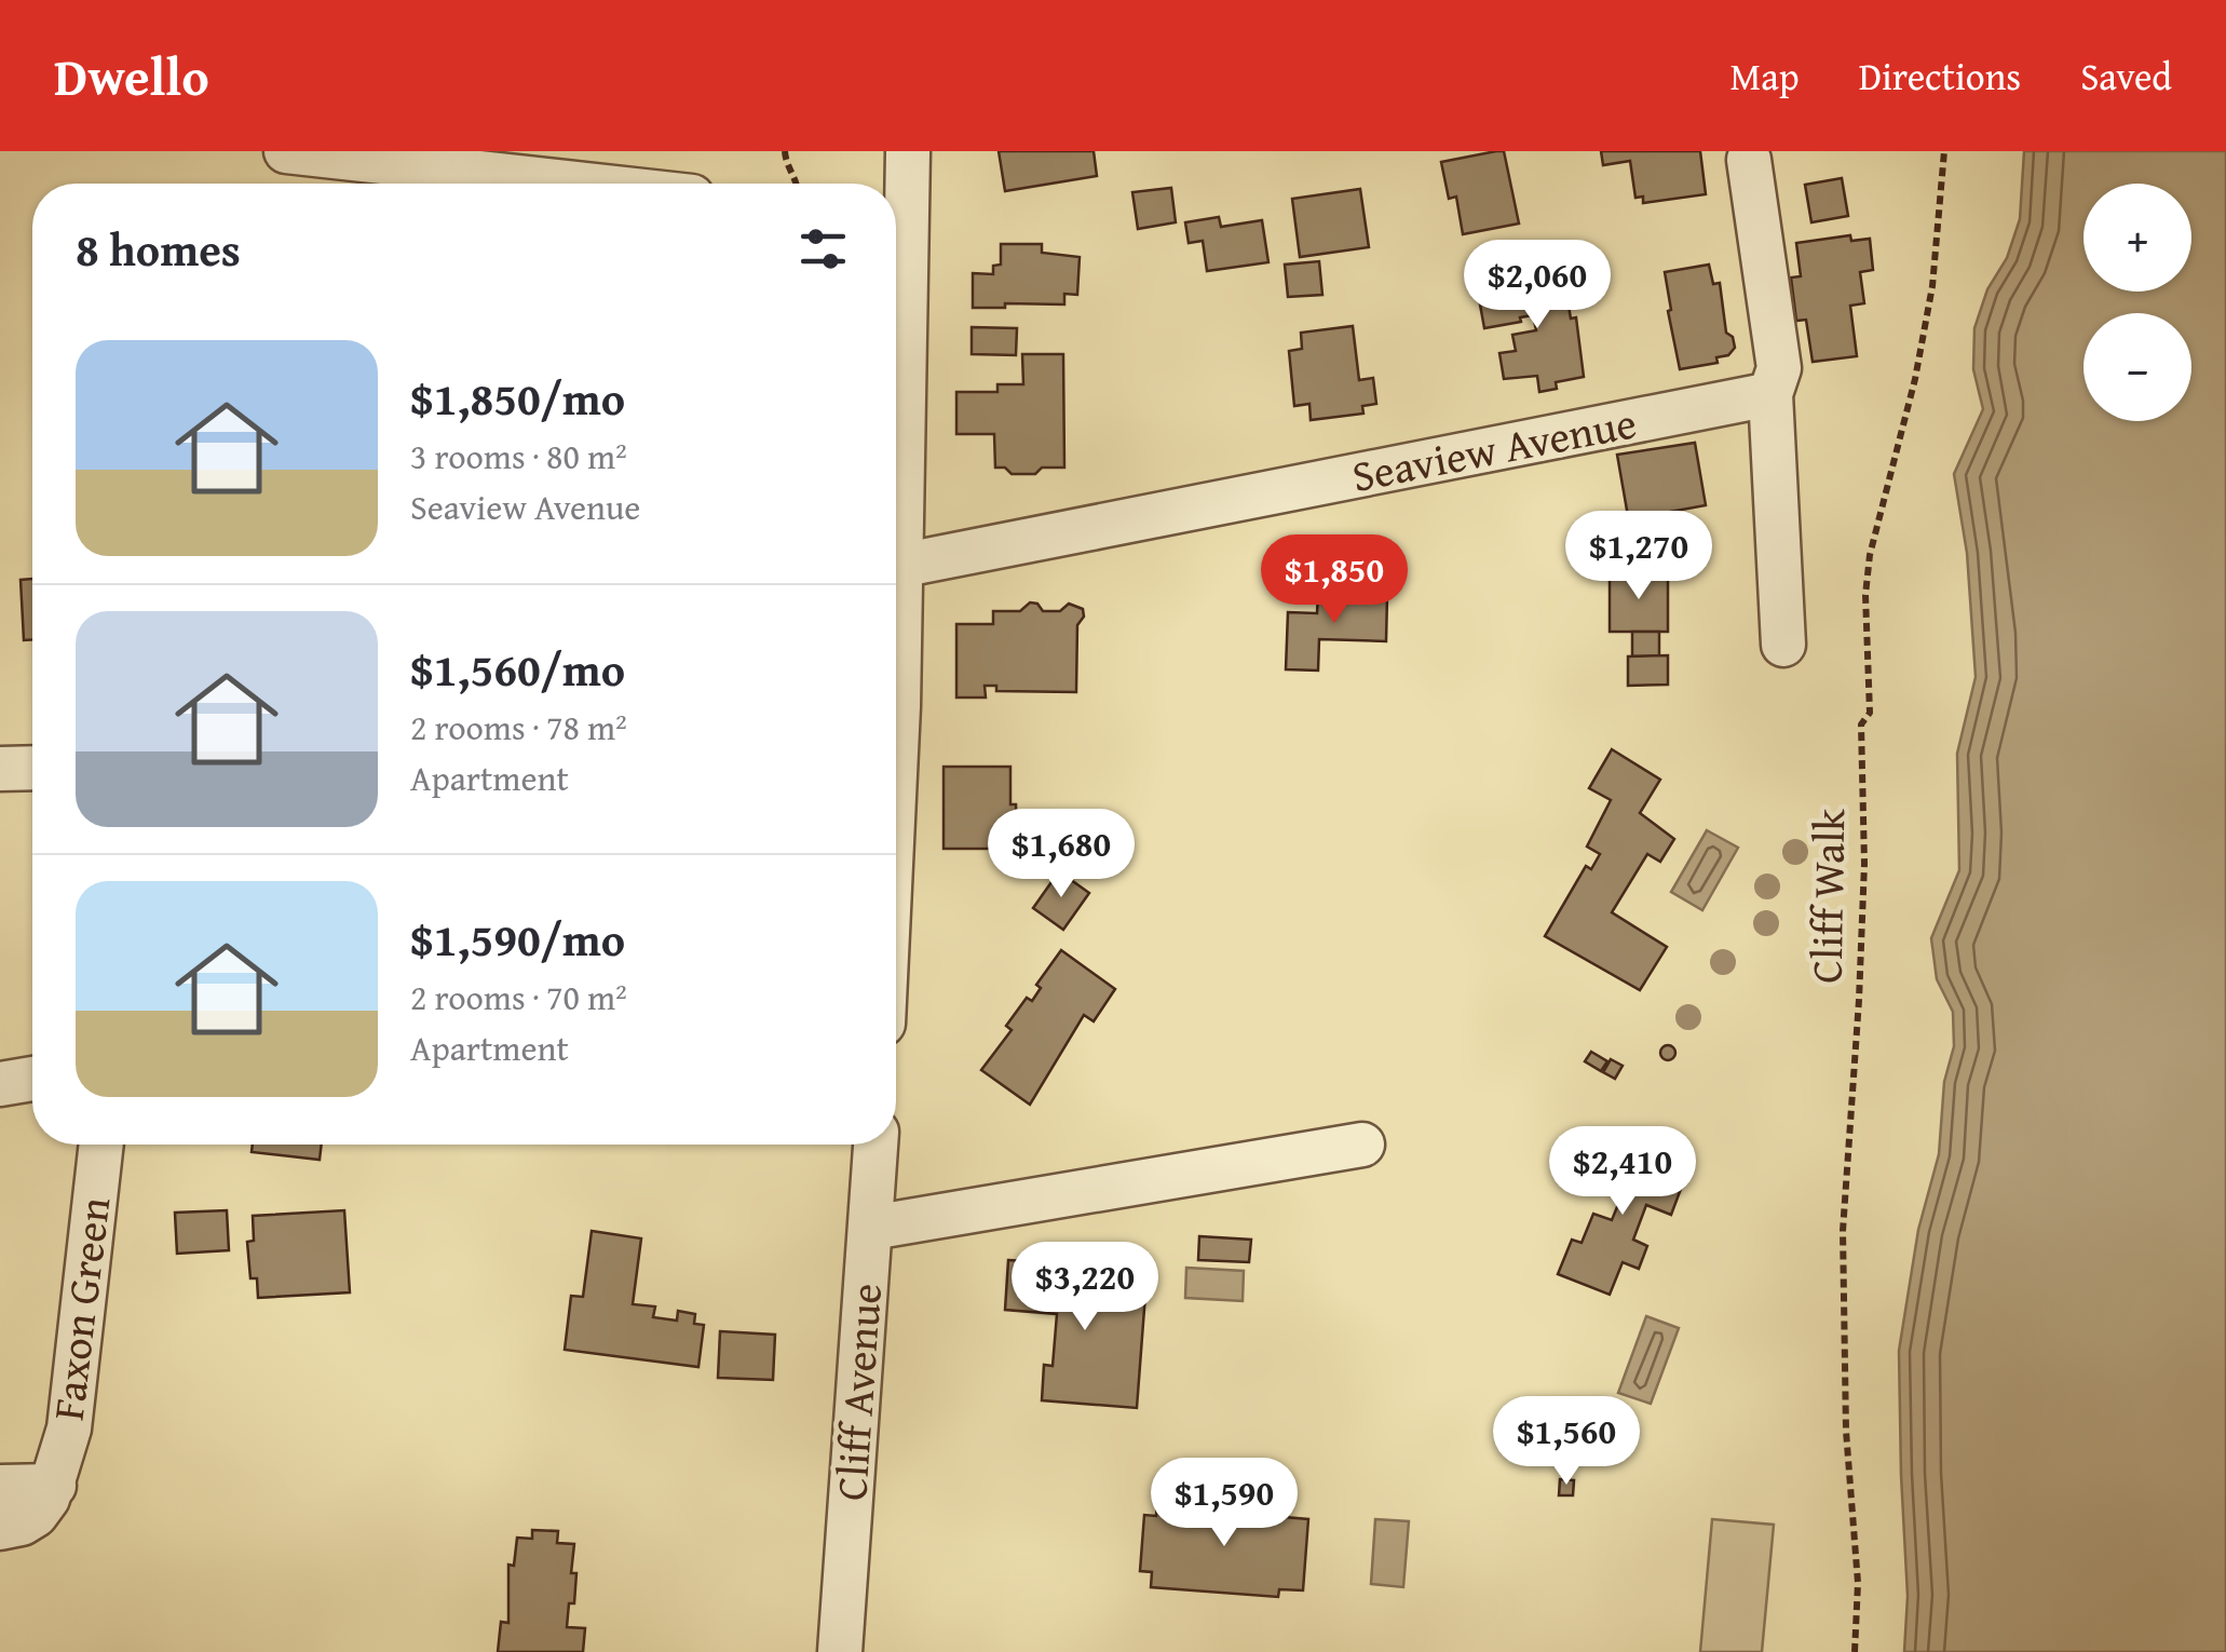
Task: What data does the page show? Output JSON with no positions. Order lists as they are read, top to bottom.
{
  "streets": {
    "street": ["Seaview Avenue", "Faxon Green", "Cliff Avenue"],
    "path": ["Cliff Walk"]
  },
  "page": {
    "header": "Dwello",
    "nav": ["Map", "Directions", "Saved"],
    "map_buttons": ["+", "−"],
    "heading": "8 homes",
    "price": [
      "$2,060",
      "$1,270",
      "$1,850",
      "$1,680",
      "$2,410",
      "$3,220",
      "$1,560",
      "$1,590"
    ],
    "list": [
      {
        "name": "$1,850/mo",
        "note": "3 rooms · 80 m² · Seaview Avenue"
      },
      {
        "name": "$1,560/mo",
        "note": "2 rooms · 78 m² · Apartment"
      },
      {
        "name": "$1,590/mo",
        "note": "2 rooms · 70 m² · Apartment"
      }
    ]
  }
}
